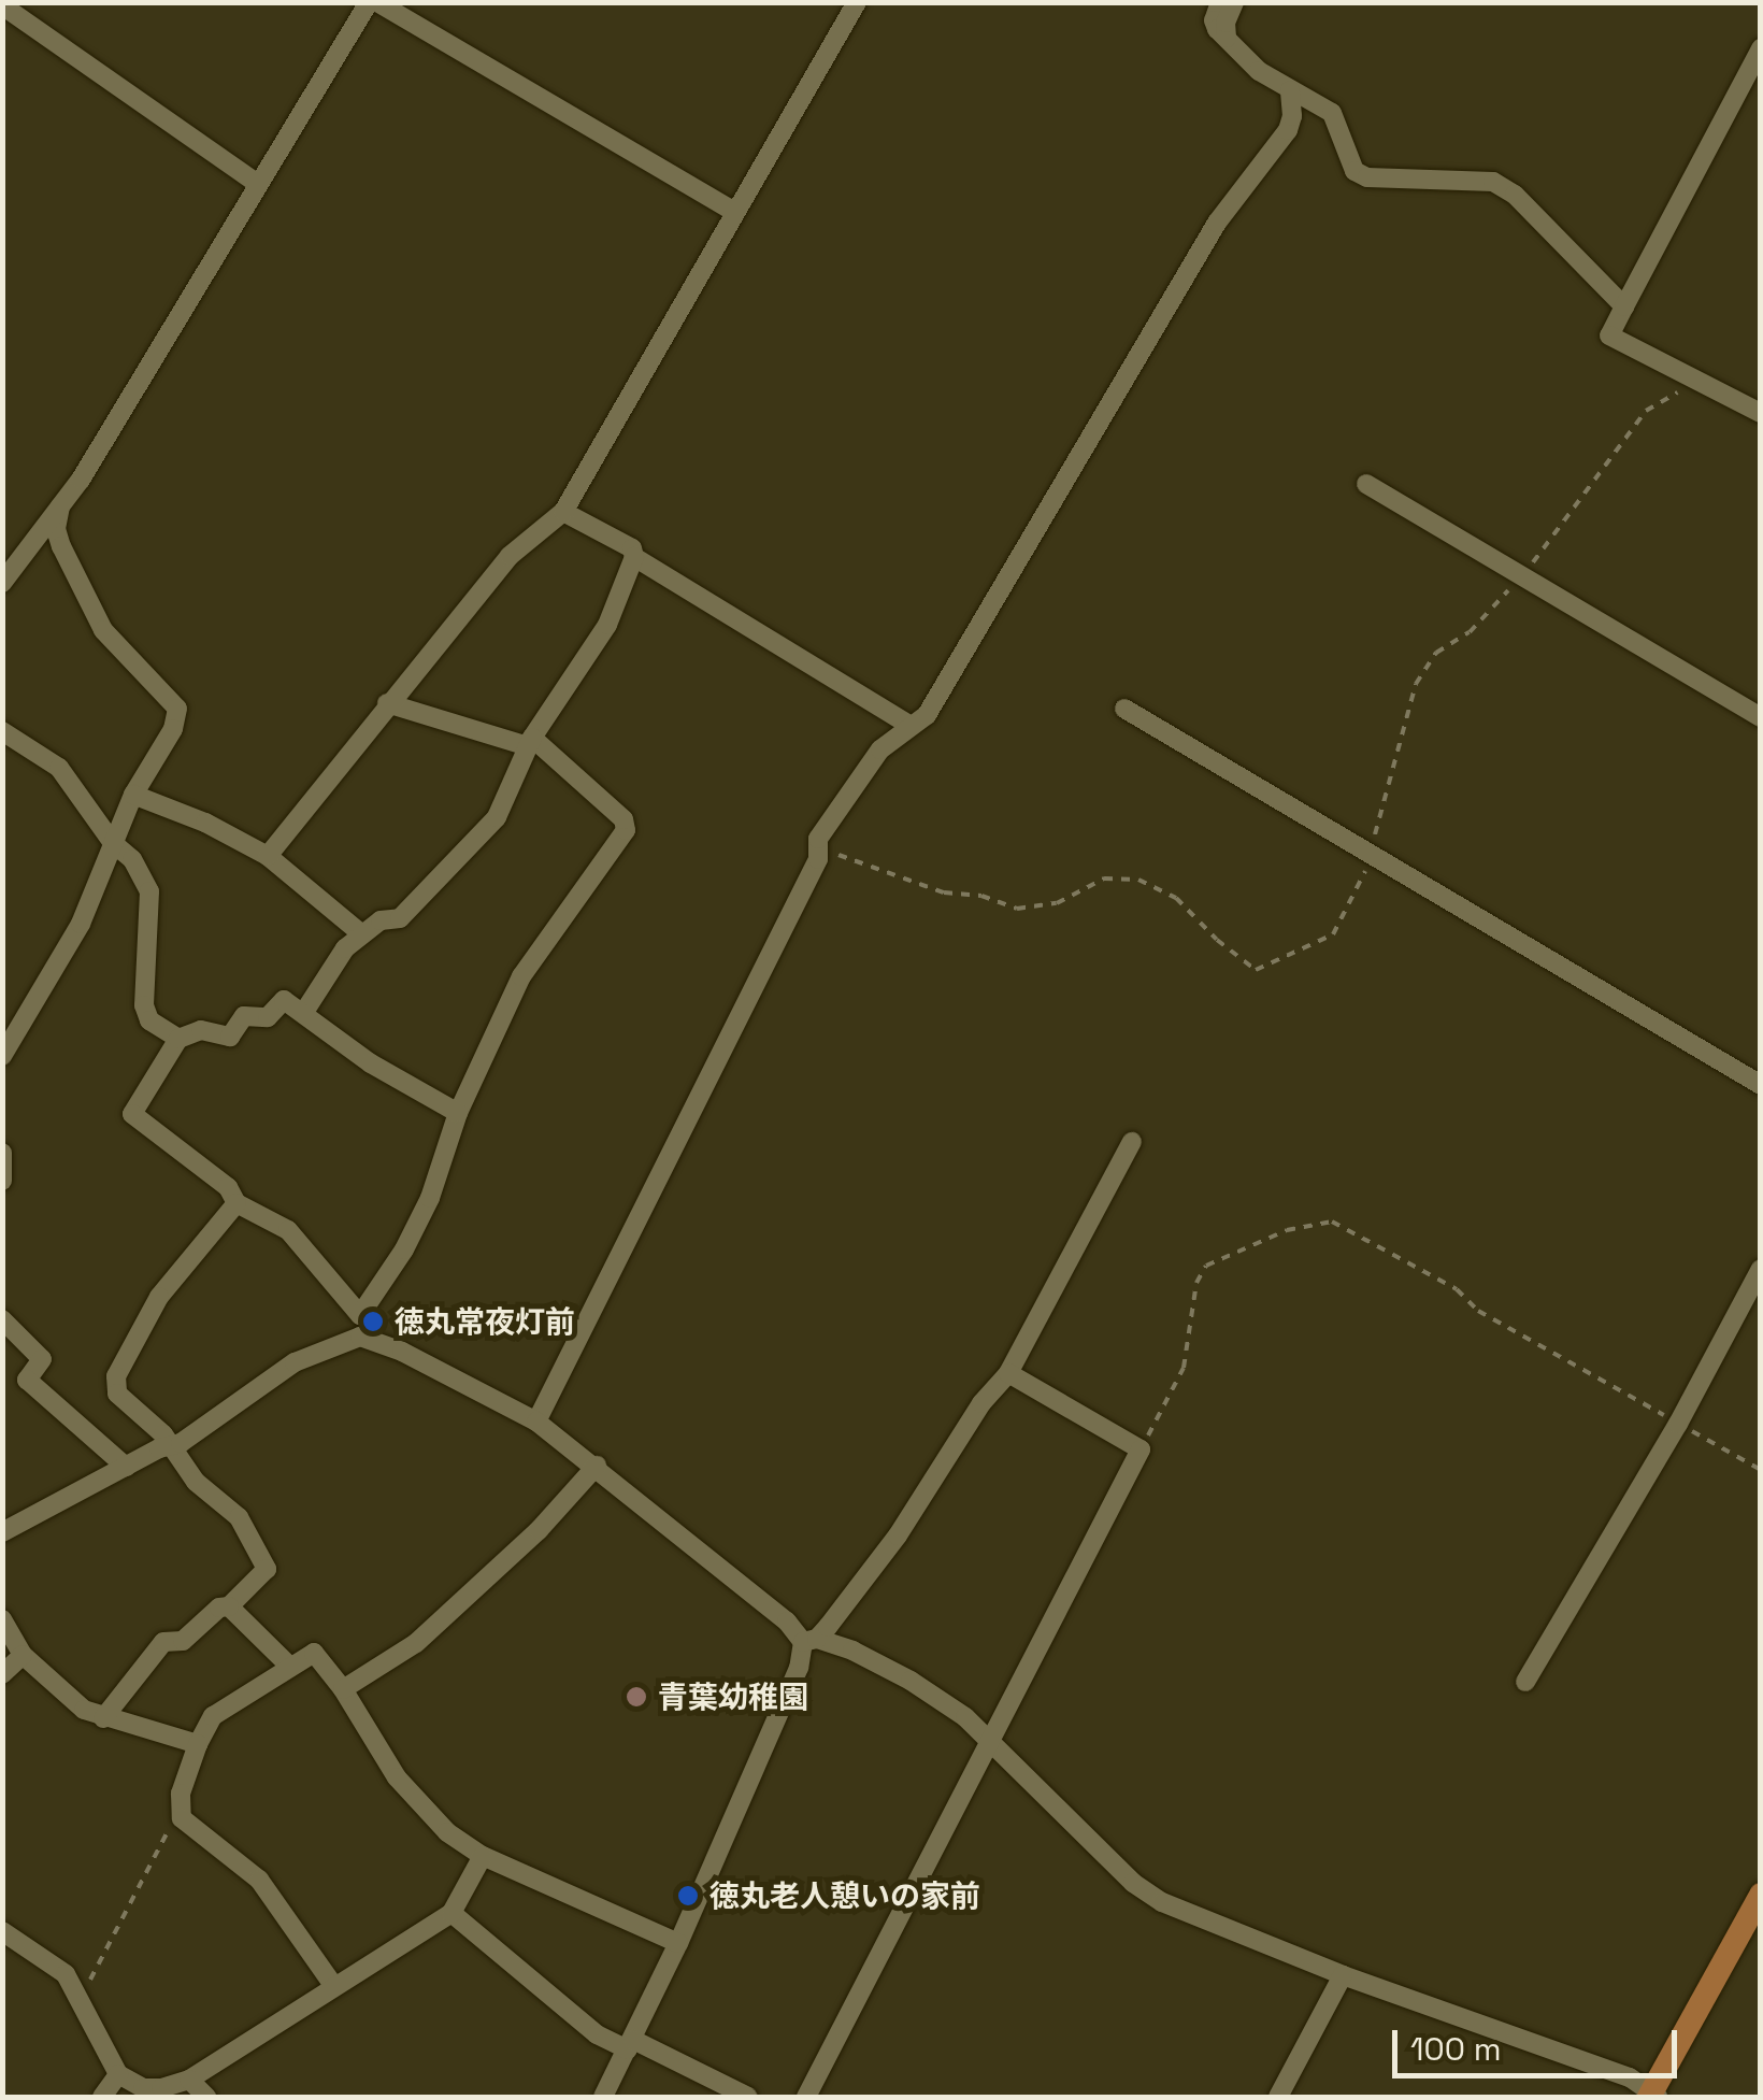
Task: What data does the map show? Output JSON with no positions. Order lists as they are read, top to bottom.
{
  "places": ["徳丸常夜灯前", "青葉幼稚園", "徳丸老人憩いの家前"],
  "scale_bar": "100 m"
}
